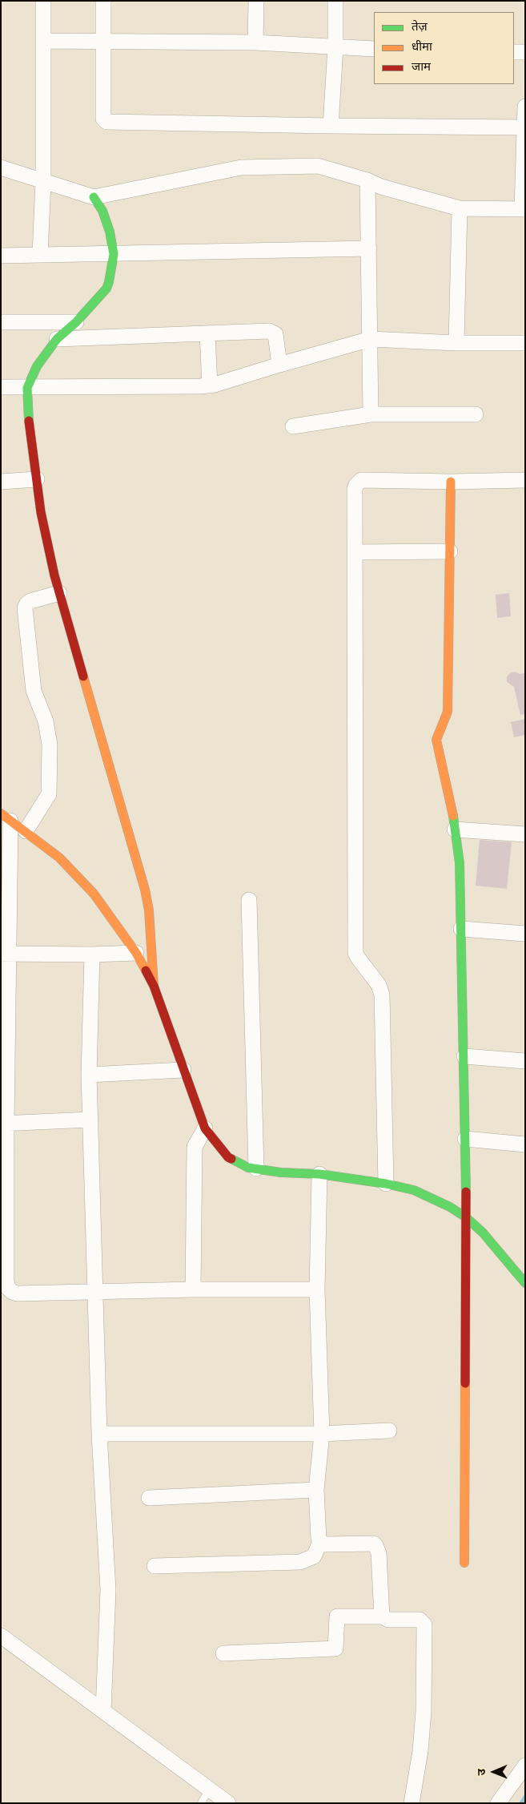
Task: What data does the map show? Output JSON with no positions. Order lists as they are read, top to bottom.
{
  "legend": ["तेज़", "धीमा", "जाम"],
  "north": "left"
}
